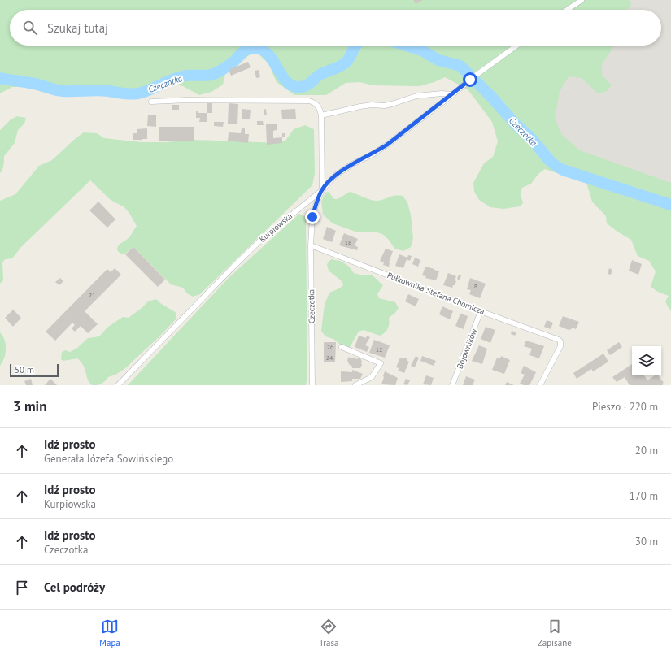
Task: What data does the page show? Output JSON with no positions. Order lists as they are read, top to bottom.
{
  "streets": {
    "street": [
      "Kurpiowska",
      "Pułkownika Stefana Chomicza",
      "Czeczotka",
      "Bojowników"
    ]
  },
  "crossings": [
    ["Kurpiowska", "Czeczotka"],
    ["Pułkownika Stefana Chomicza", "Czeczotka"],
    ["Pułkownika Stefana Chomicza", "Bojowników"]
  ],
  "water": ["Czeczotka"],
  "house_numbers": [
    "18",
    "8",
    "21",
    "26",
    "12",
    "24"
  ],
  "scale_bar": "50 m",
  "page": {
    "search": "Szukaj tutaj",
    "scale": "50 m",
    "heading": ["3 min", "Pieszo · 220 m"],
    "list": [
      ["Idź prosto", "Generała Józefa Sowińskiego", "20 m"],
      ["Idź prosto", "Kurpiowska", "170 m"],
      ["Idź prosto", "Czeczotka", "30 m"],
      "Cel podróży"
    ],
    "nav": ["Mapa", "Trasa", "Zapisane"]
  }
}
